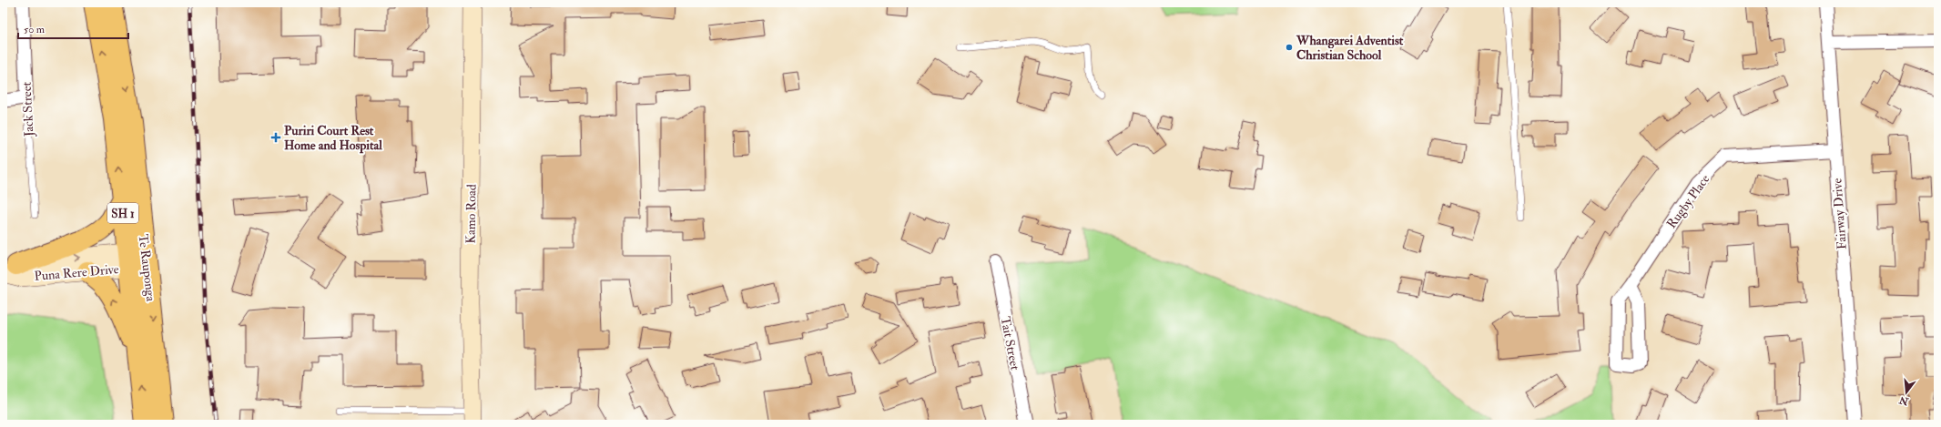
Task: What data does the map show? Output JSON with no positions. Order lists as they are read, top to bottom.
{
  "streets": {
    "highway": ["SH 1", "Te Rauponga"],
    "main road": ["Kamo Road", "Puna Rere Drive"],
    "street": [
      "Jack Street",
      "Rugby Place",
      "Fairway Drive",
      "Tait Street"
    ]
  },
  "crossings": [
    ["Rugby Place", "Fairway Drive"],
    ["Te Rauponga", "Puna Rere Drive"]
  ],
  "places": {
    "other": ["Whangarei Adventist Christian School"],
    "health": ["Puriri Court Rest Home and Hospital"]
  },
  "scale_bar": "50 m",
  "north": "bottom"
}
